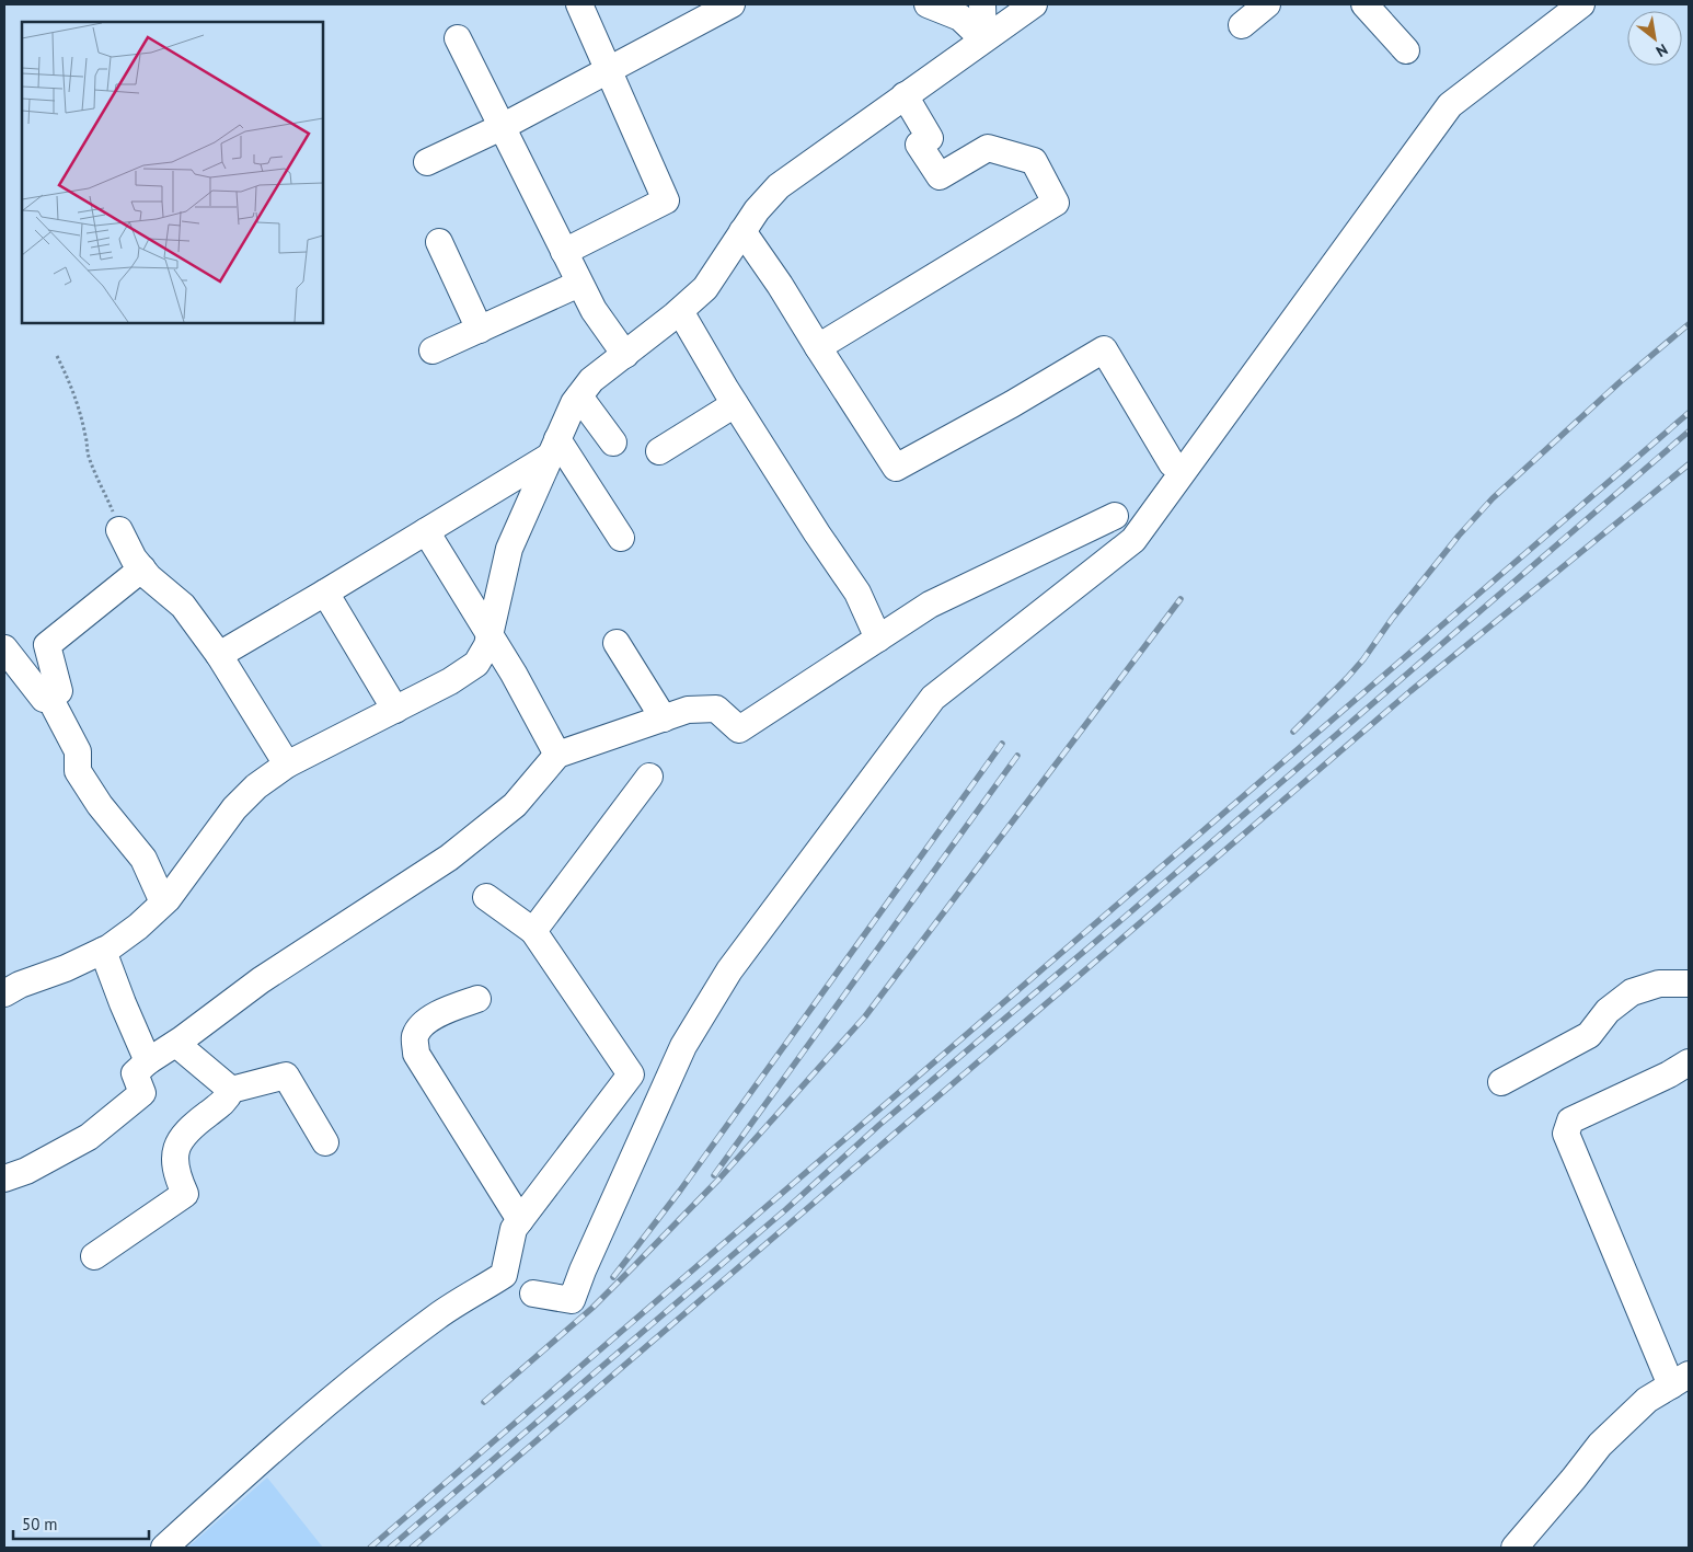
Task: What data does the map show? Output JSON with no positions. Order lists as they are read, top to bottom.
{
  "scale_bar": "50 m",
  "north": "bottom right"
}
